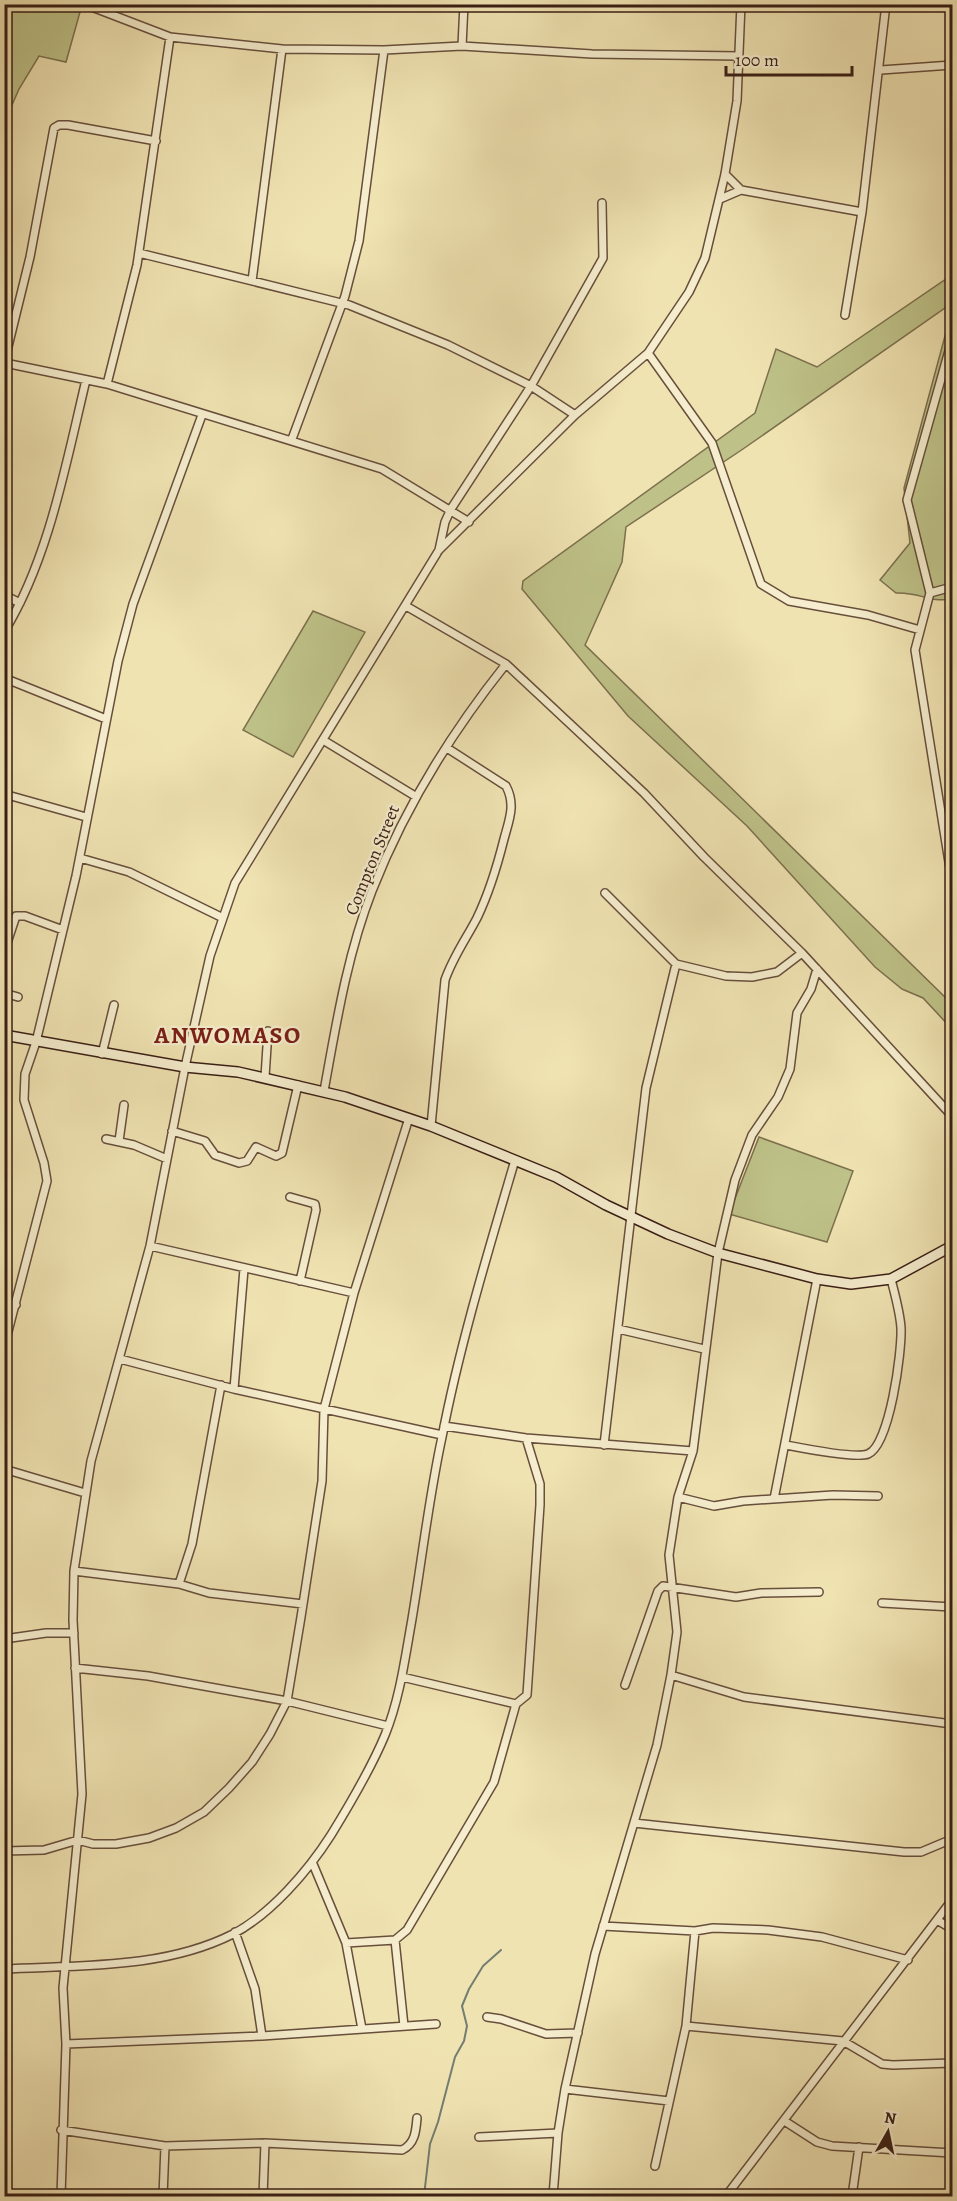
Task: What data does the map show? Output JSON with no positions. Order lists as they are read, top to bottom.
{
  "streets": {
    "street": ["Compton Street"]
  },
  "districts": ["ANWOMASO"],
  "scale_bar": "100 m",
  "north": "top"
}
